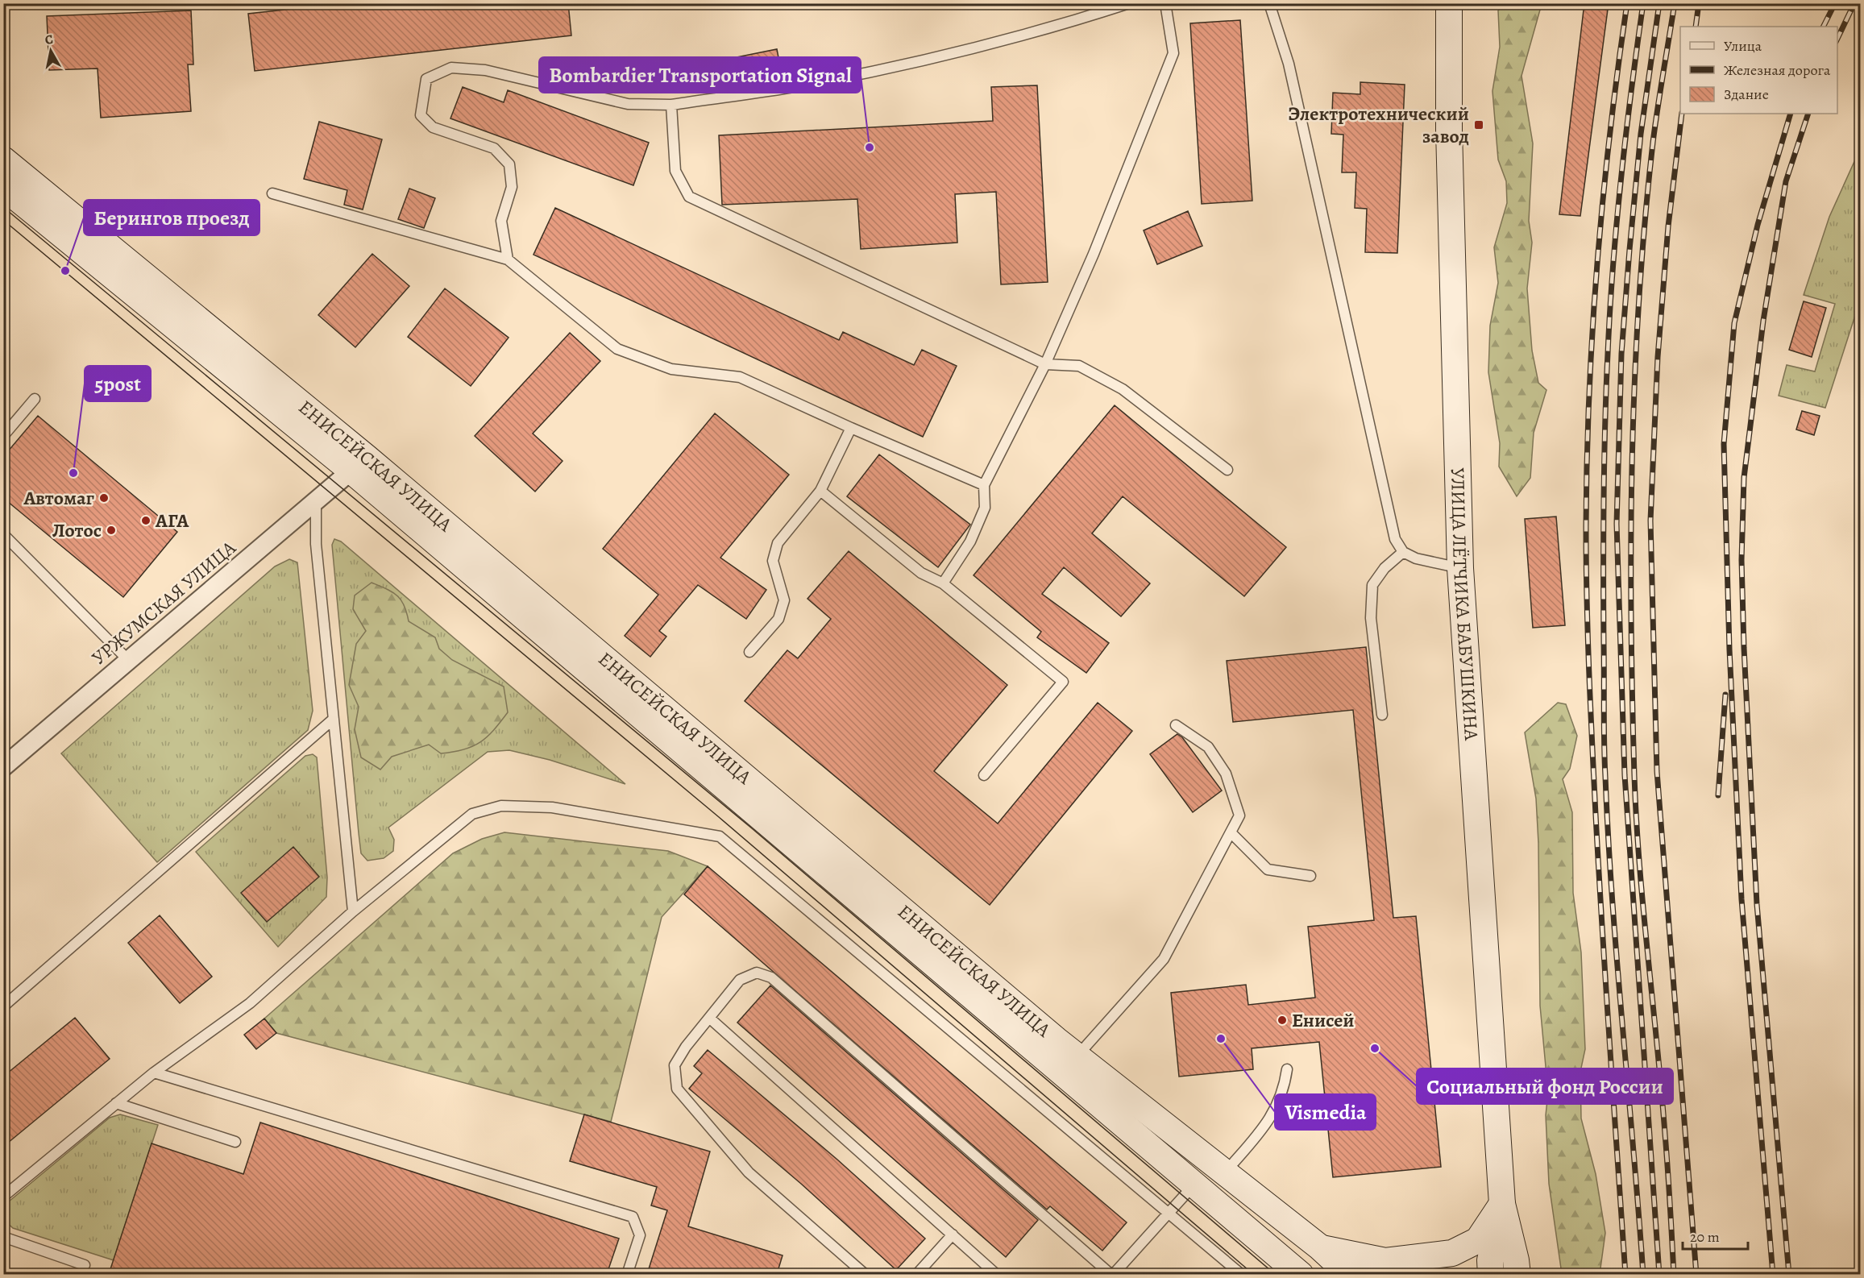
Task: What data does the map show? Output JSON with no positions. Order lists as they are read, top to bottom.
{
  "streets": {
    "main road": ["ЕНИСЕЙСКАЯ УЛИЦА", "УЛИЦА ЛЁТЧИКА БАБУШКИНА"],
    "street": ["УРЖУМСКАЯ УЛИЦА"]
  },
  "crossings": [
    ["ЕНИСЕЙСКАЯ УЛИЦА", "УРЖУМСКАЯ УЛИЦА"]
  ],
  "places": {
    "transit": ["Электротехнический завод"],
    "other": [
      "Bombardier Transportation Signal",
      "Берингов проезд",
      "5post",
      "Автомаг",
      "АГА",
      "Лотос",
      "Енисей",
      "Vismedia",
      "Социальный фонд России"
    ]
  },
  "legend": ["Улица", "Железная дорога", "Здание"],
  "scale_bar": "20 m",
  "north": "top"
}
